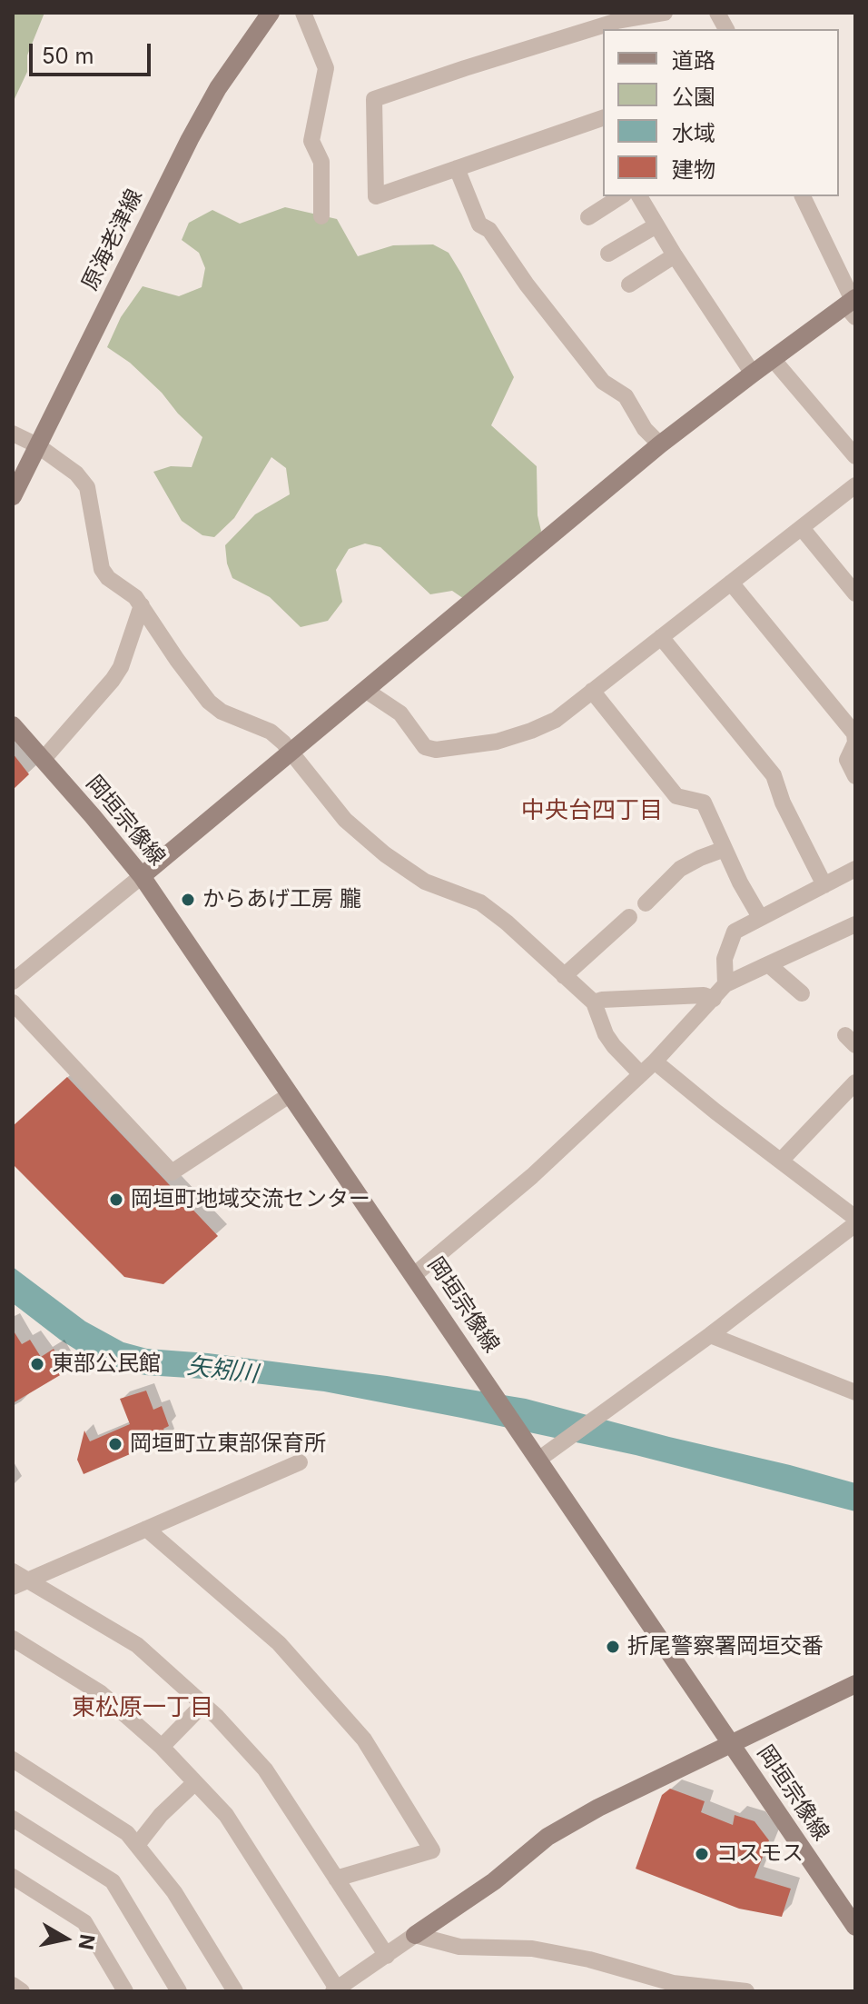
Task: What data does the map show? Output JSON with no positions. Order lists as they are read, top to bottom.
{
  "streets": {
    "main road": ["原海老津線", "岡垣宗像線"]
  },
  "districts": ["中央台四丁目", "東松原一丁目"],
  "water": ["矢矧川"],
  "places": [
    "からあげ工房 朧",
    "岡垣町地域交流センター",
    "東部公民館",
    "岡垣町立東部保育所",
    "折尾警察署岡垣交番",
    "コスモス"
  ],
  "legend": [
    "道路",
    "公園",
    "水域",
    "建物"
  ],
  "scale_bar": "50 m",
  "north": "right"
}
